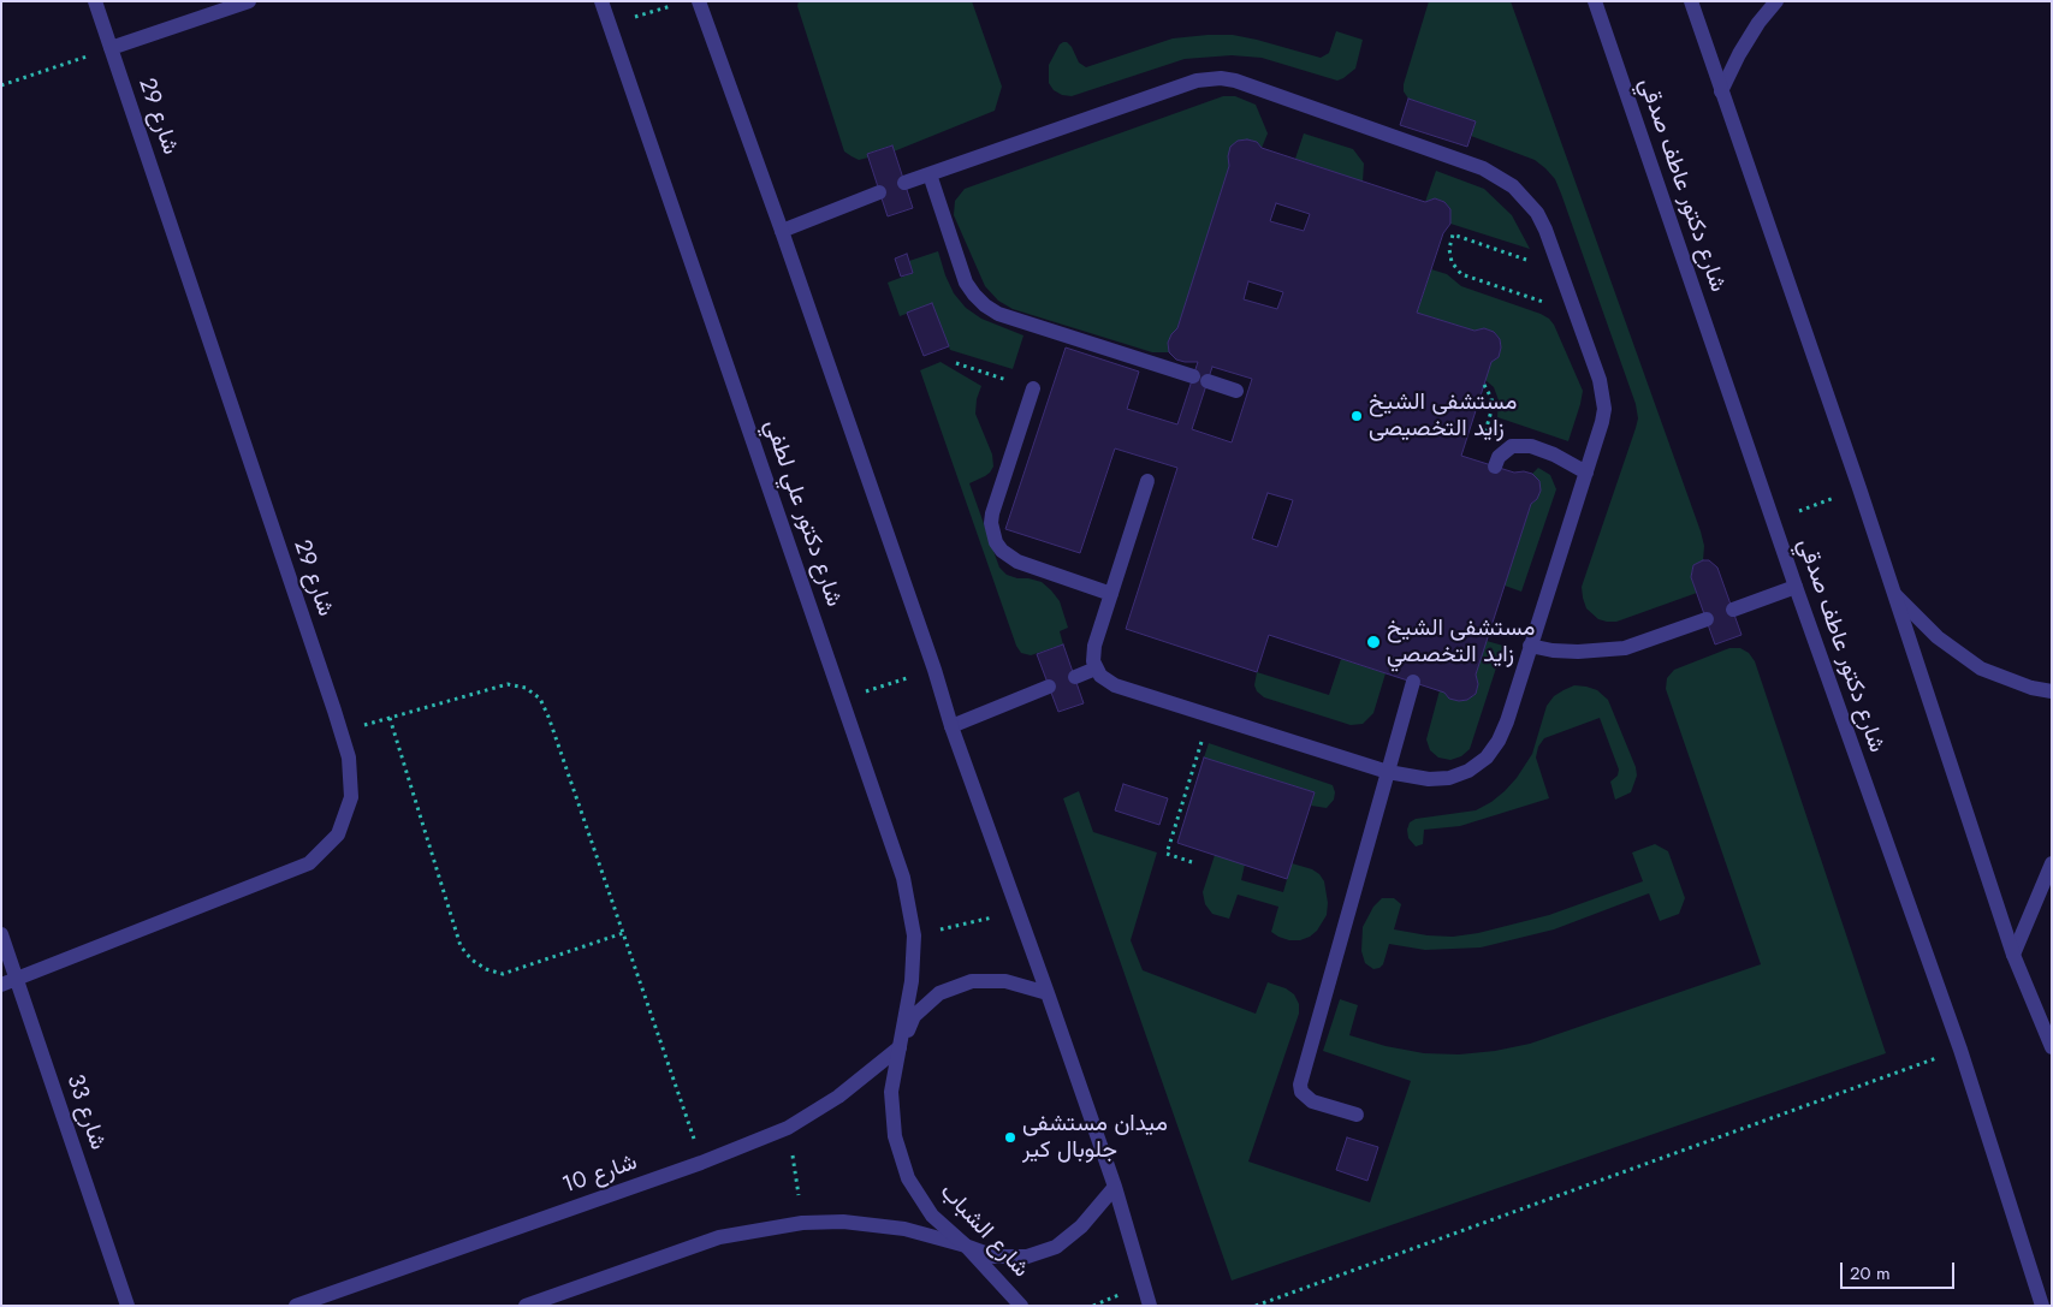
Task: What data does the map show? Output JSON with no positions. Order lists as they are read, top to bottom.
{
  "streets": {
    "street": [
      "شارع 29",
      "شارع دكتور عاطف صدقي",
      "شارع دكتور علي لطفي",
      "شارع 33",
      "شارع 10",
      "شارع الشباب"
    ]
  },
  "crossings": [
    ["شارع 29", "شارع 33"],
    ["شارع دكتور علي لطفي", "شارع 10"],
    ["شارع دكتور علي لطفي", "شارع الشباب"],
    ["شارع 10", "شارع الشباب"]
  ],
  "places": ["مستشفى الشيخ زايد التخصيصى", "مستشفى الشيخ زايد التخصصي", "ميدان مستشفى جلوبال كير"],
  "scale_bar": "20 m"
}
